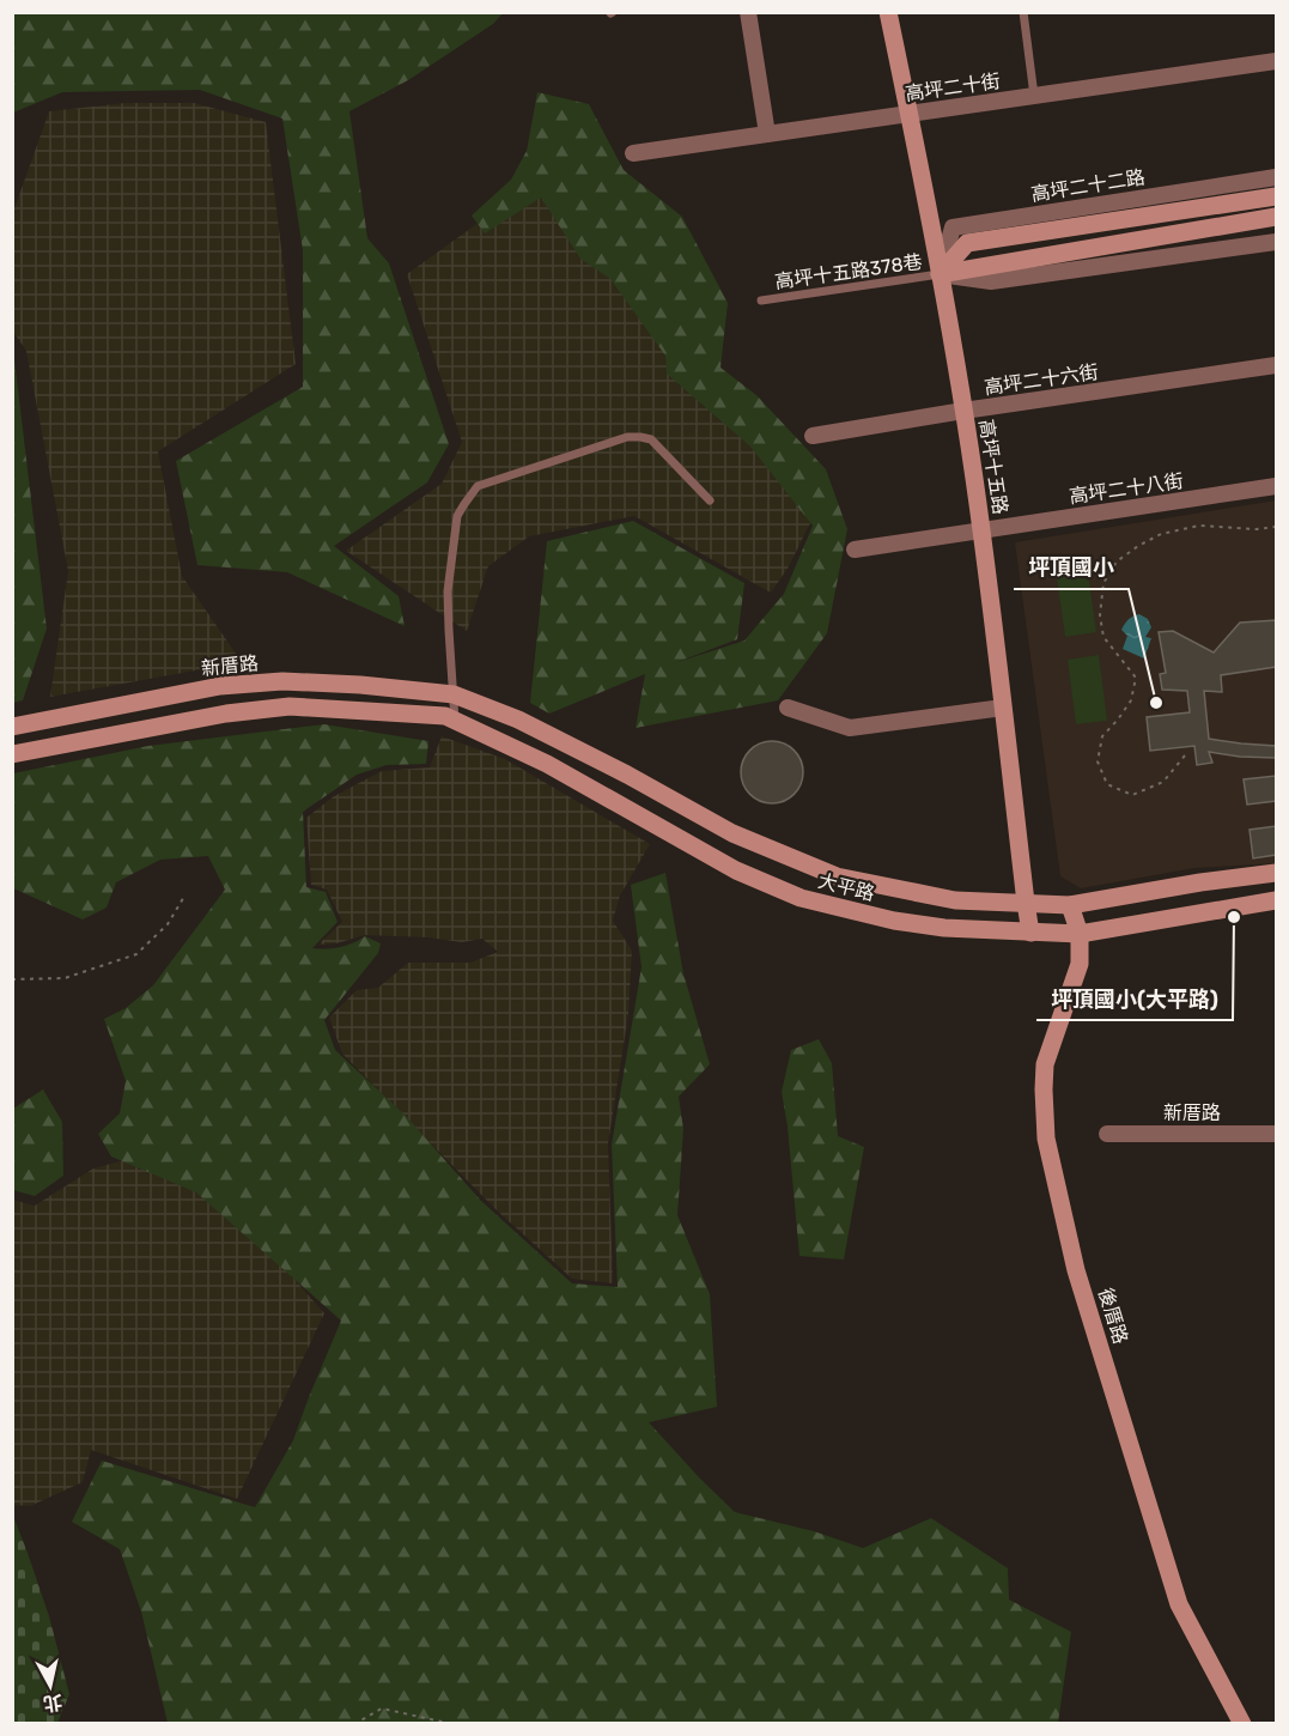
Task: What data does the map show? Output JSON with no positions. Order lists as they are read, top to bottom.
{
  "streets": {
    "street": [
      "高坪二十街",
      "高坪二十二路",
      "高坪二十六街",
      "高坪十五路",
      "高坪二十八街",
      "新厝路",
      "大平路",
      "後厝路"
    ],
    "lane": ["高坪十五路378巷"]
  },
  "crossings": [
    ["高坪二十街", "高坪十五路"],
    ["高坪二十二路", "高坪十五路378巷"],
    ["高坪二十二路", "高坪十五路"],
    ["高坪十五路378巷", "高坪十五路"],
    ["高坪二十六街", "高坪十五路"],
    ["高坪十五路", "高坪二十八街"],
    ["高坪十五路", "大平路"],
    ["新厝路", "大平路"],
    ["大平路", "後厝路"]
  ],
  "places": ["坪頂國小", "坪頂國小(大平路)"],
  "north": "bottom"
}
